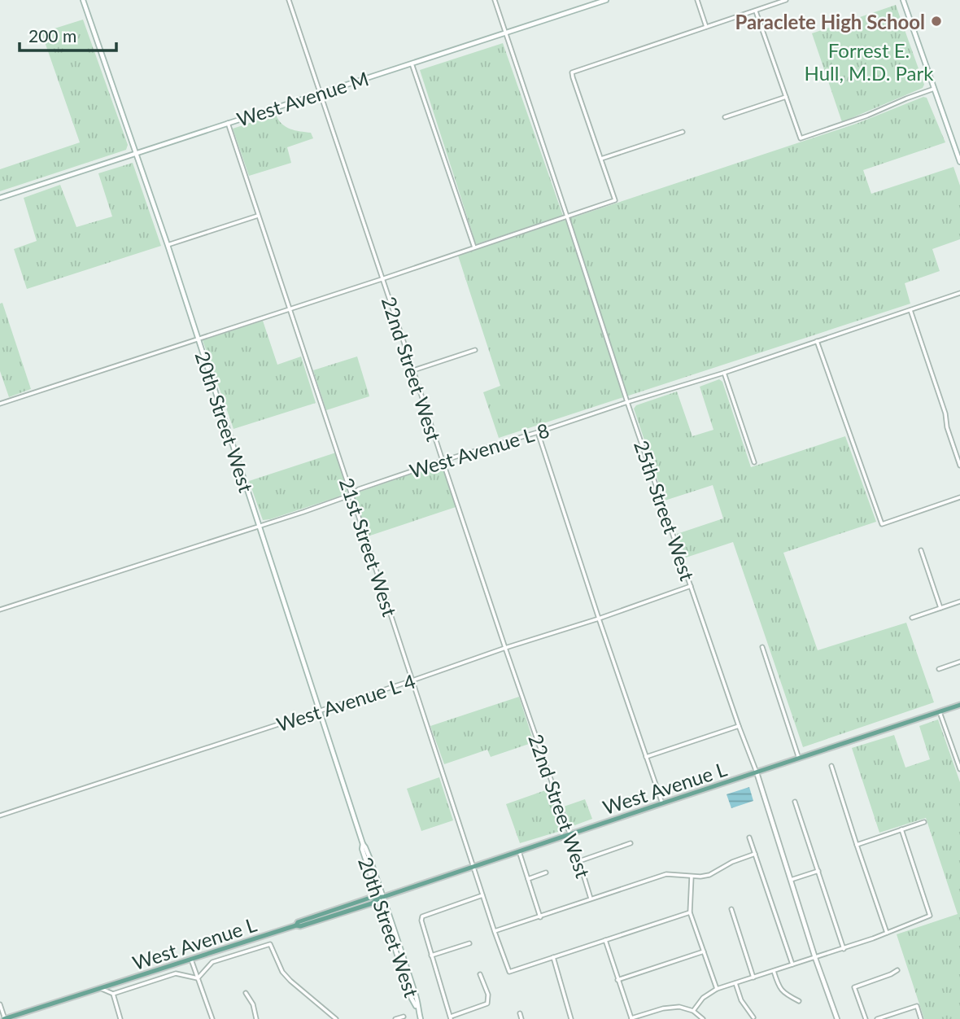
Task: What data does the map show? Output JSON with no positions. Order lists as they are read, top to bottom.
{
  "streets": {
    "main road": [
      "West Avenue M",
      "20th Street West",
      "25th Street West",
      "West Avenue L"
    ],
    "street": [
      "22nd Street West",
      "West Avenue L 8",
      "21st Street West",
      "West Avenue L 4"
    ]
  },
  "crossings": [
    ["West Avenue M", "22nd Street West"],
    ["West Avenue M", "20th Street West"],
    ["West Avenue M", "25th Street West"],
    ["West Avenue M", "21st Street West"],
    ["22nd Street West", "West Avenue L 8"],
    ["22nd Street West", "West Avenue L 4"],
    ["22nd Street West", "West Avenue L"],
    ["20th Street West", "West Avenue L 8"],
    ["20th Street West", "West Avenue L 4"],
    ["20th Street West", "West Avenue L"],
    ["West Avenue L 8", "25th Street West"],
    ["West Avenue L 8", "21st Street West"],
    ["25th Street West", "West Avenue L 4"],
    ["25th Street West", "West Avenue L"],
    ["21st Street West", "West Avenue L 4"],
    ["21st Street West", "West Avenue L"]
  ],
  "parks": ["Forrest E. Hull, M.D. Park"],
  "places": ["Paraclete High School"],
  "scale_bar": "200 m"
}
